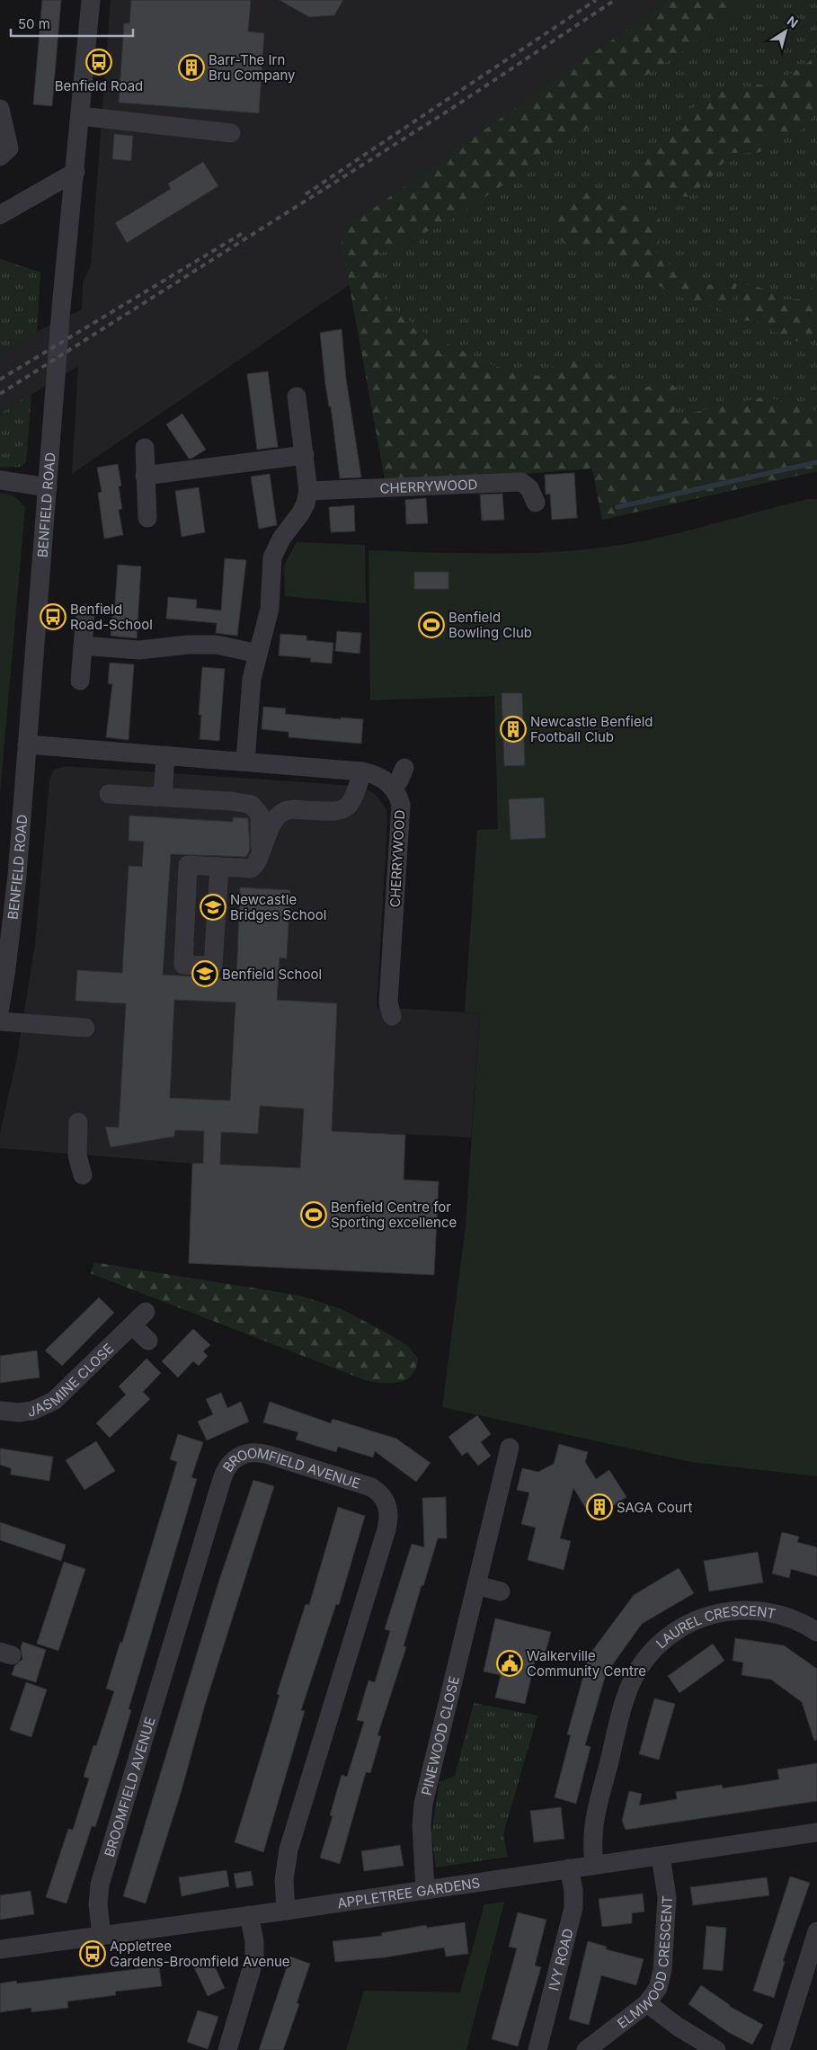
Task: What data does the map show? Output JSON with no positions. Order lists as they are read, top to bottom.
{
  "streets": {
    "street": [
      "CHERRYWOOD",
      "BENFIELD ROAD",
      "JASMINE CLOSE",
      "BROOMFIELD AVENUE",
      "LAUREL CRESCENT",
      "PINEWOOD CLOSE",
      "APPLETREE GARDENS",
      "ELMWOOD CRESCENT",
      "IVY ROAD"
    ]
  },
  "crossings": [
    ["BROOMFIELD AVENUE", "APPLETREE GARDENS"],
    ["LAUREL CRESCENT", "APPLETREE GARDENS"],
    ["PINEWOOD CLOSE", "APPLETREE GARDENS"],
    ["APPLETREE GARDENS", "ELMWOOD CRESCENT"],
    ["APPLETREE GARDENS", "IVY ROAD"]
  ],
  "places": {
    "bus stop": ["Benfield Road", "Benfield Road-School", "Appletree Gardens-Broomfield Avenue"],
    "building": ["Barr-The Irn Bru Company", "Newcastle Benfield Football Club", "SAGA Court"],
    "sports": ["Benfield Bowling Club", "Benfield Centre for Sporting excellence"],
    "school or university": ["Newcastle Bridges School", "Benfield School"],
    "public building": ["Walkerville Community Centre"]
  },
  "scale_bar": "50 m",
  "north": "top right"
}
